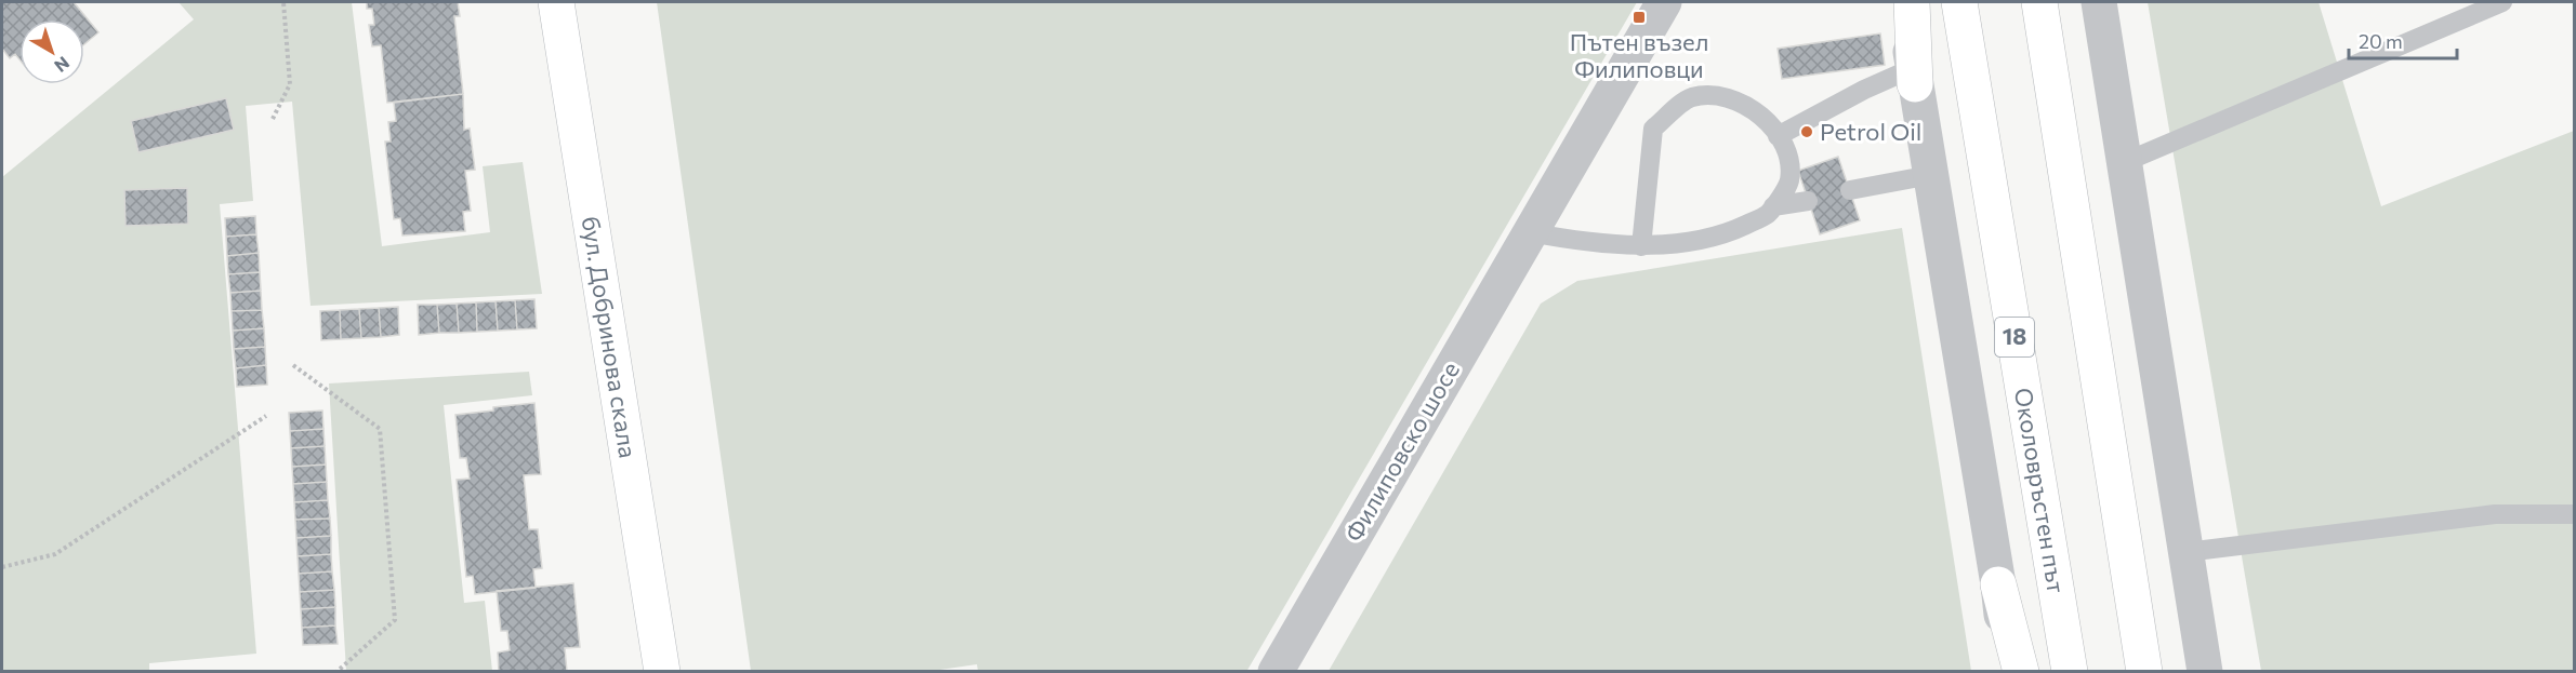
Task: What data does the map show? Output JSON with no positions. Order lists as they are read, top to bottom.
{
  "streets": {
    "main road": ["бул. Добринова скала", "18", "Околовръстен път"],
    "street": ["Филиповско шосе"]
  },
  "places": {
    "transit": ["Пътен възел Филиповци"],
    "other": ["Petrol Oil"]
  },
  "scale_bar": "20 m",
  "north": "bottom right"
}
